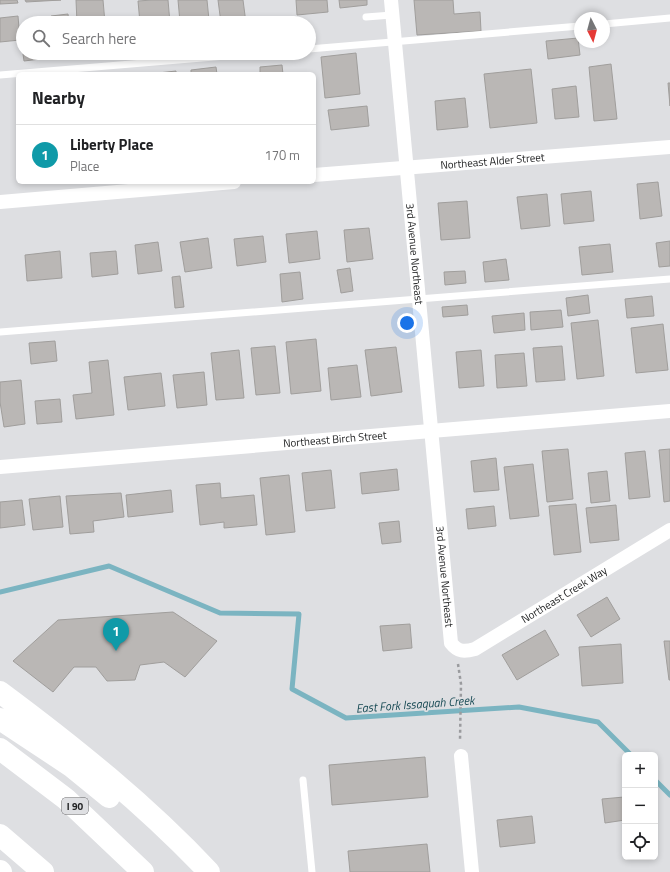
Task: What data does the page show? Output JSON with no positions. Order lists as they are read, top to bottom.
{
  "streets": {
    "highway": ["I 90"],
    "street": [
      "Northeast Alder Street",
      "3rd Avenue Northeast",
      "Northeast Birch Street",
      "Northeast Creek Way"
    ]
  },
  "crossings": [
    ["Northeast Alder Street", "3rd Avenue Northeast"],
    ["3rd Avenue Northeast", "Northeast Birch Street"],
    ["3rd Avenue Northeast", "Northeast Creek Way"]
  ],
  "water": ["East Fork Issaquah Creek"],
  "north": "bottom",
  "page": {
    "search": "Search here",
    "heading": "Nearby",
    "list": [
      {
        "mark": "1",
        "name": "Liberty Place",
        "note": "Place",
        "value": "170 m"
      }
    ],
    "pins": "1",
    "map_buttons": ["+", "−"]
  }
}
